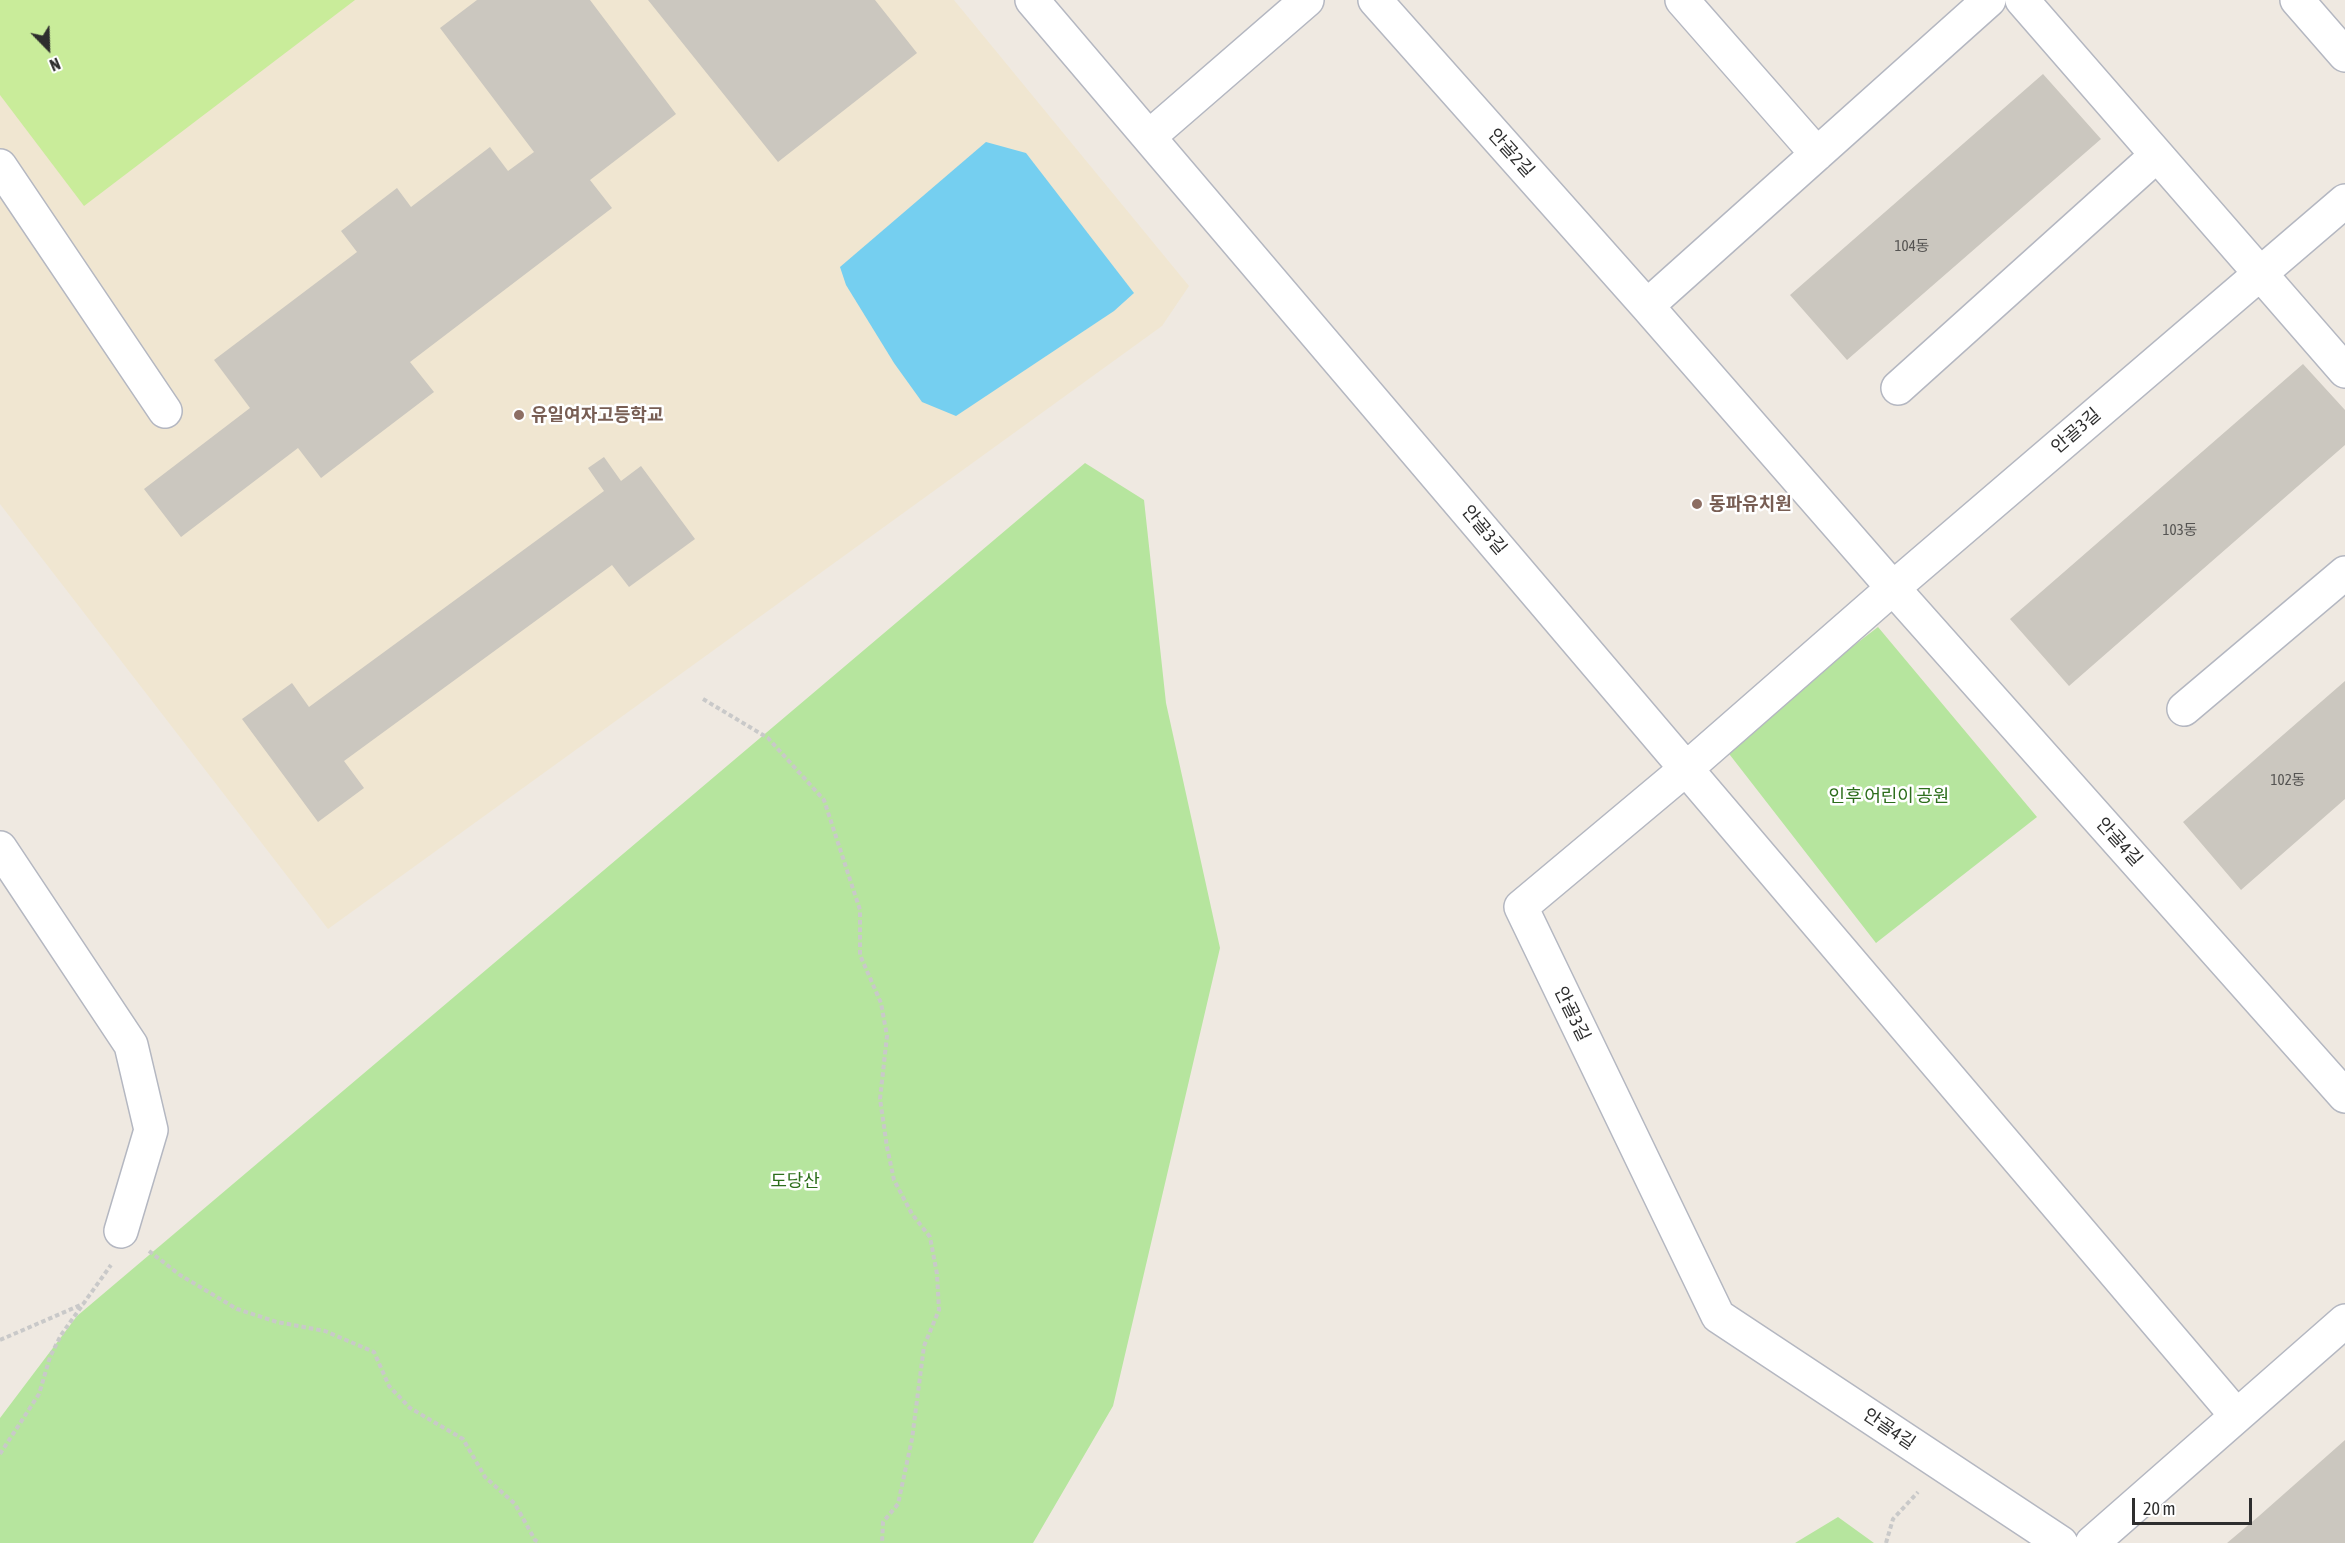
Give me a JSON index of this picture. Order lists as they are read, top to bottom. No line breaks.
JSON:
{"streets":{"street":["안골2길","안골3길","안골4길"]},"crossings":[["안골3길","안골4길"]],"parks":["인후 어린이 공원","도당산"],"places":["유일여자고등학교","동파유치원"],"house_numbers":["104동","103동","102동"],"scale_bar":"20 m","north":"bottom right"}
